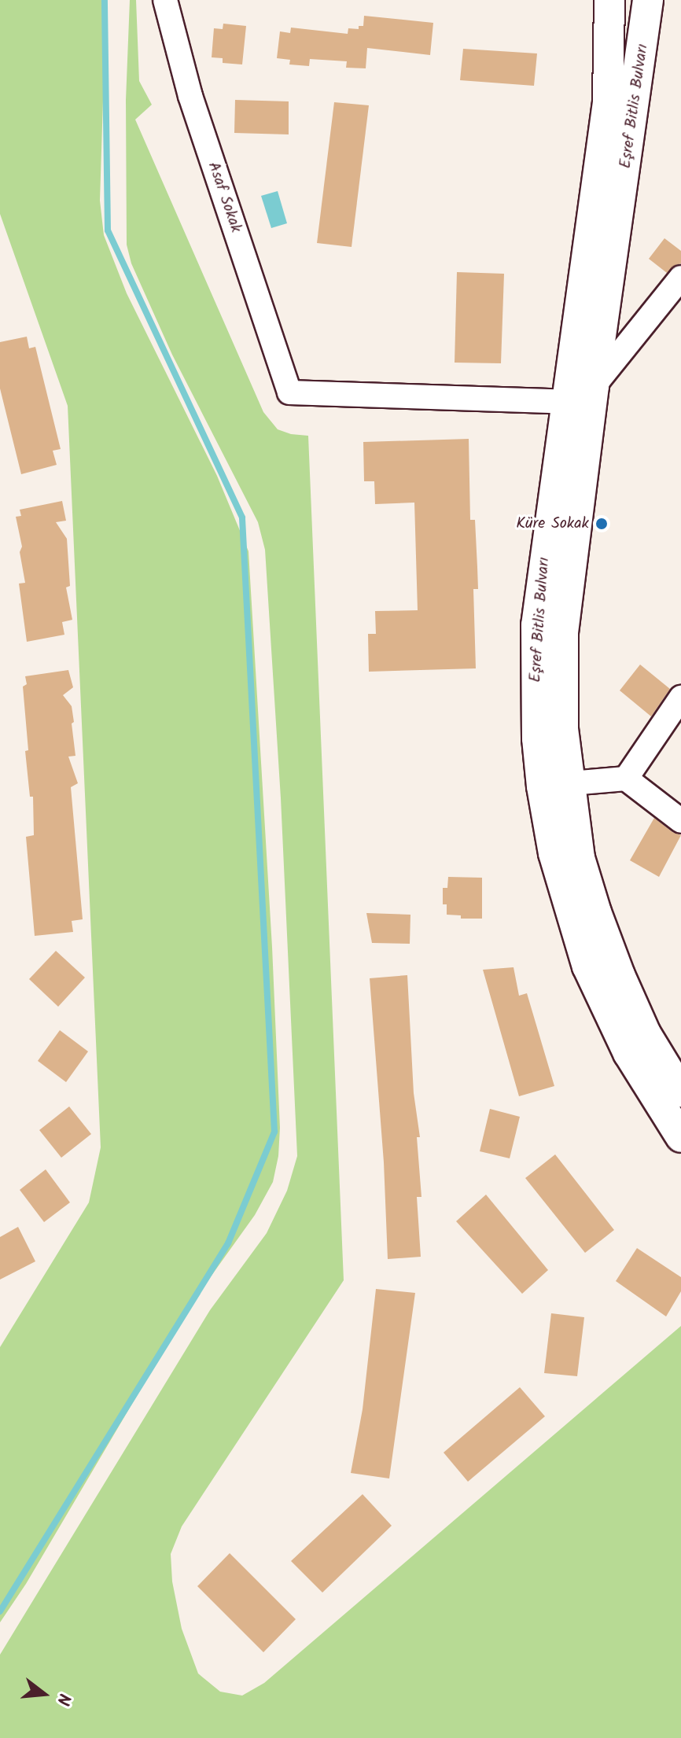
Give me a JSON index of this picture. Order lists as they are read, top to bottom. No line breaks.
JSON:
{"streets":{"main road":["Eşref Bitlis Bulvarı"],"street":["Asaf Sokak"]},"crossings":[["Eşref Bitlis Bulvarı","Asaf Sokak"]],"places":["Küre Sokak"],"north":"right"}
